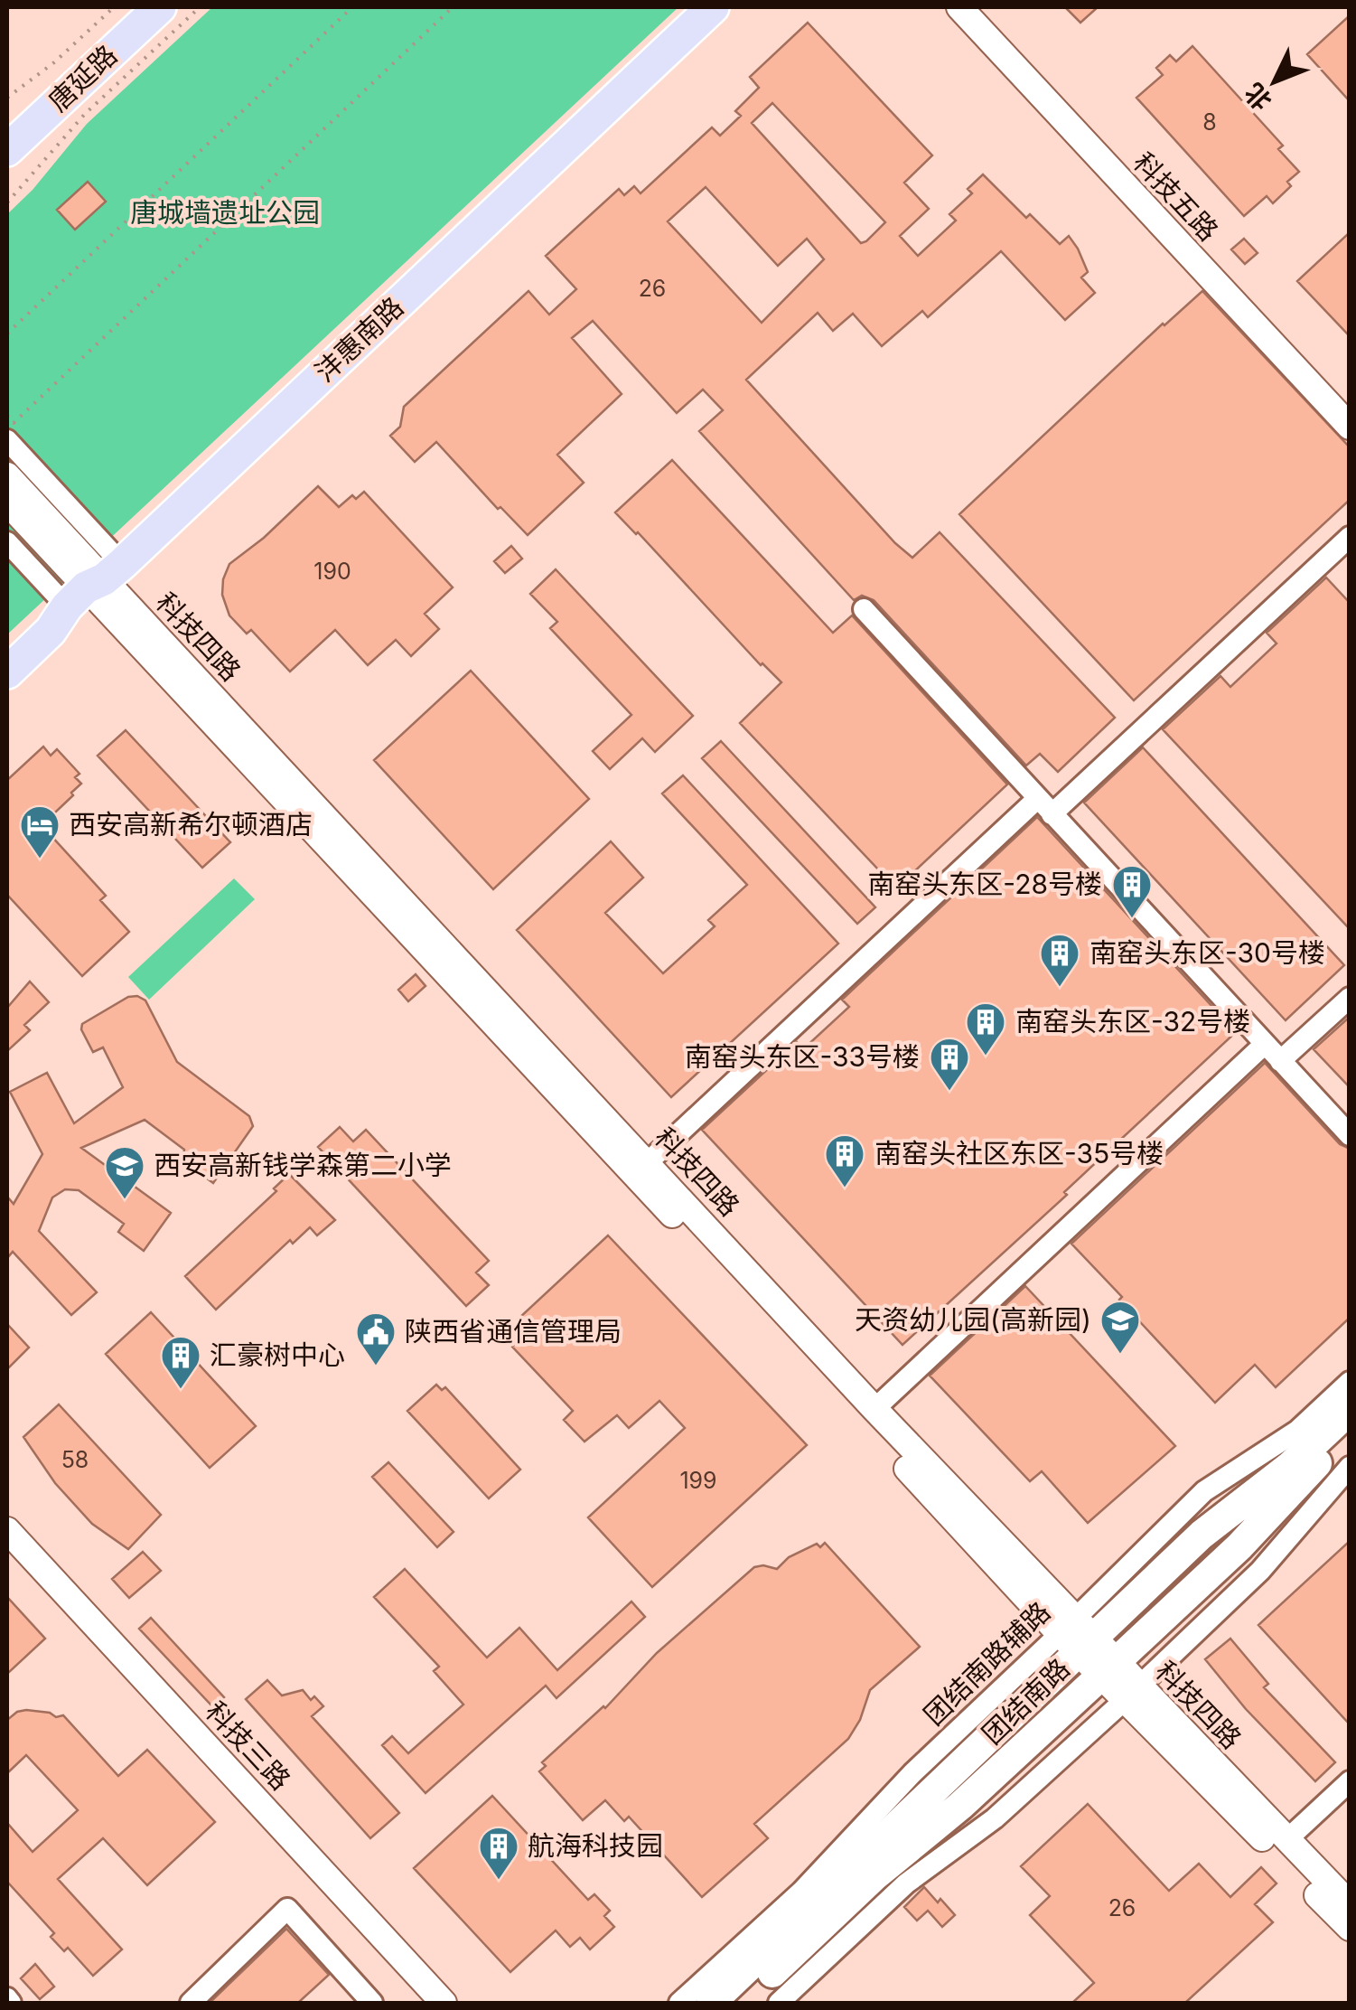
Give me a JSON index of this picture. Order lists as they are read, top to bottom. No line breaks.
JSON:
{"streets":{"main road":["唐延路","沣惠南路","团结南路"],"street":["科技五路","科技四路","团结南路辅路","科技三路"]},"crossings":[["沣惠南路","科技四路"],["科技四路","团结南路辅路"],["科技四路","团结南路"],["团结南路辅路","团结南路"]],"parks":["唐城墙遗址公园"],"places":{"hotel":["西安高新希尔顿酒店"],"building":["南窑头东区-28号楼","南窑头东区-30号楼","南窑头东区-32号楼","南窑头东区-33号楼","南窑头社区东区-35号楼","汇豪树中心","航海科技园"],"school or university":["西安高新钱学森第二小学","天资幼儿园(高新园)"],"public building":["陕西省通信管理局"]},"house_numbers":["8","26","190","58","199","26"],"north":"bottom left"}
